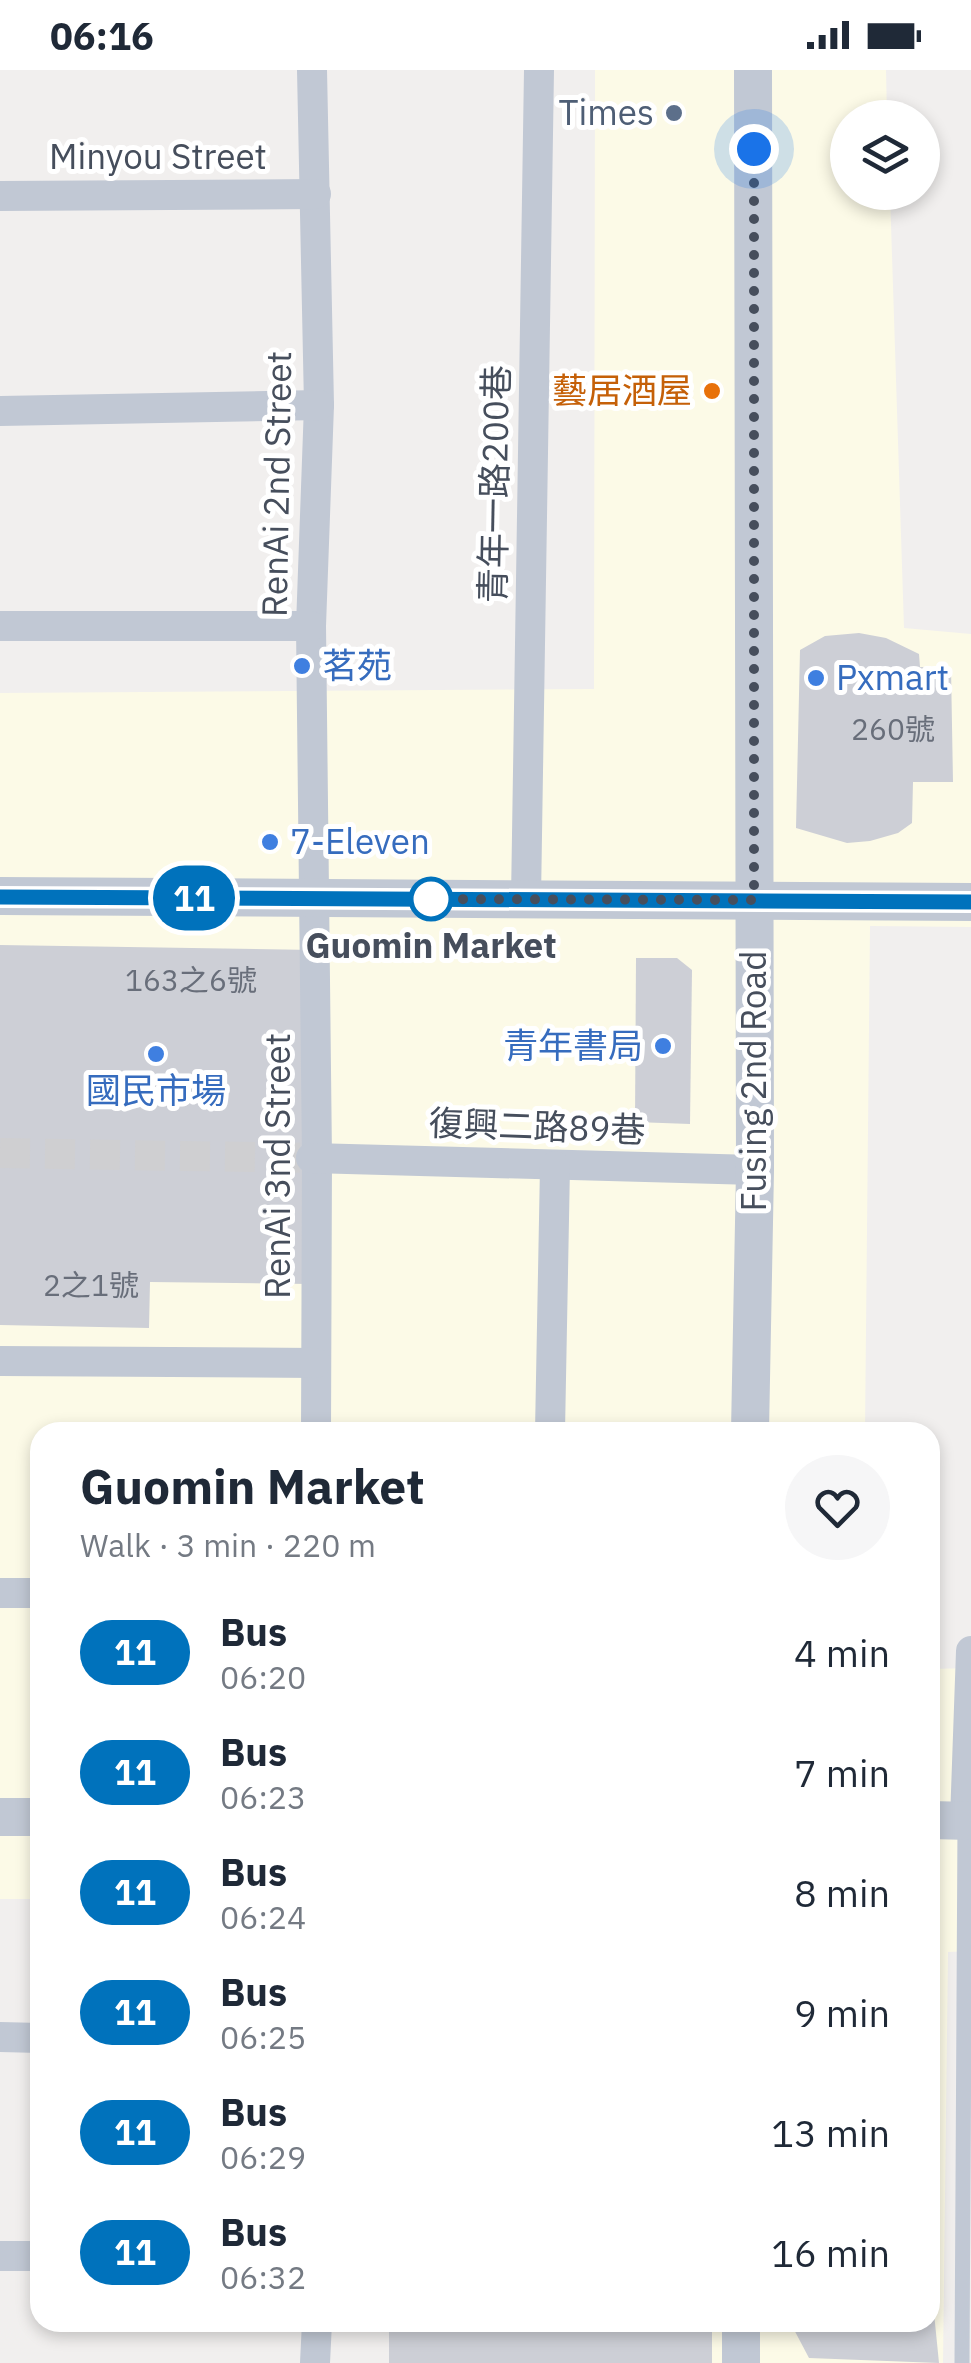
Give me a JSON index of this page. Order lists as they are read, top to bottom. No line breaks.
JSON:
{"streets":{"street":["Minyou Street","RenAi 2nd Street","青年一路200巷","Fusing 2nd Road","復興二路89巷","RenAi 3nd Street"]},"crossings":[["Minyou Street","RenAi 2nd Street"],["RenAi 2nd Street","RenAi 3nd Street"],["Fusing 2nd Road","復興二路89巷"],["復興二路89巷","RenAi 3nd Street"]],"places":["Times","藝居酒屋","茗苑","Pxmart","7-Eleven","Guomin Market","青年書局","國民市場"],"lines":["bus line 11"],"house_numbers":["260號","163之6號","2之1號"],"page":{"status":"06:16","on_map":"11","heading":["Guomin Market","Walk · 3 min · 220 m"],"list":[{"mark":"11","name":"Bus","note":"06:20","value":"4 min"},{"mark":"11","name":"Bus","note":"06:23","value":"7 min"},{"mark":"11","name":"Bus","note":"06:24","value":"8 min"},{"mark":"11","name":"Bus","note":"06:25","value":"9 min"},{"mark":"11","name":"Bus","note":"06:29","value":"13 min"},{"mark":"11","name":"Bus","note":"06:32","value":"16 min"}]}}
